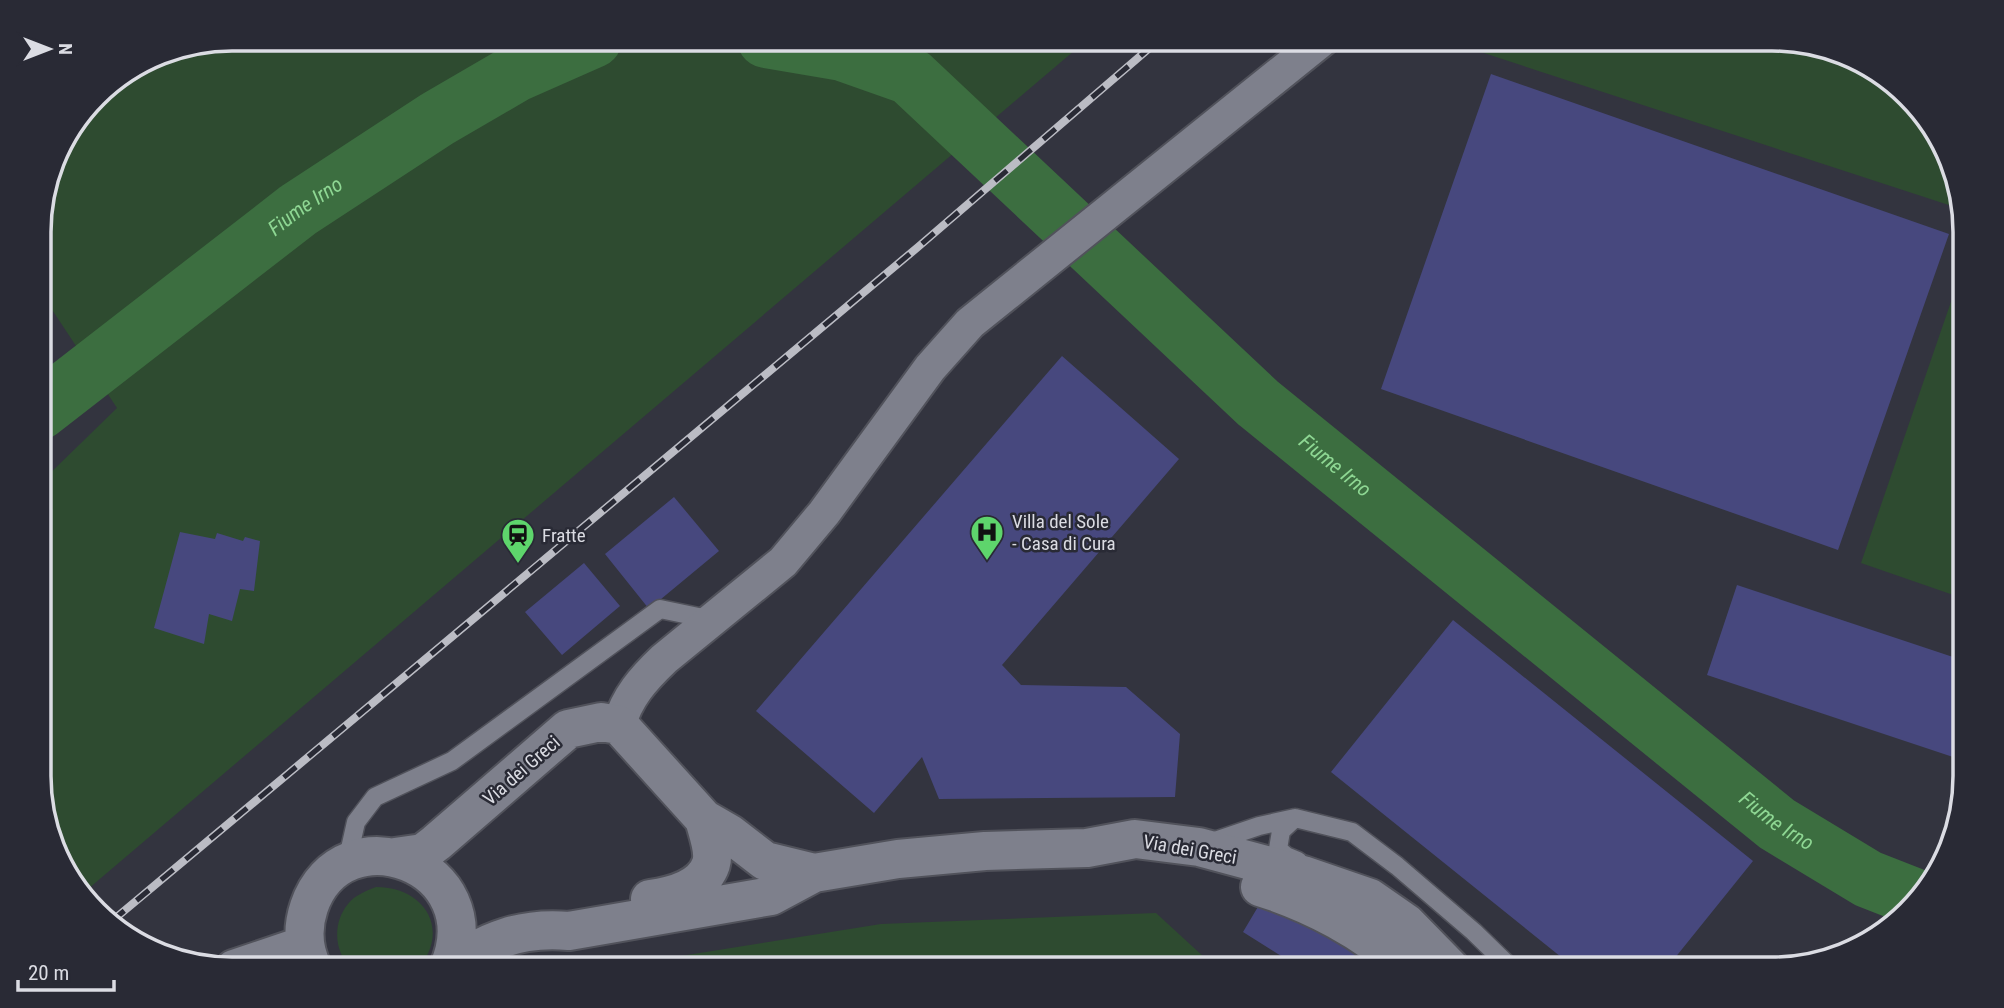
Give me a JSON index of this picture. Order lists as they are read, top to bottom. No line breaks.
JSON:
{"streets":{"main road":["Via dei Greci"]},"water":["Fiume Irno"],"places":{"hospital":["Villa del Sole - Casa di Cura"],"station":["Fratte"]},"scale_bar":"20 m","north":"right"}
